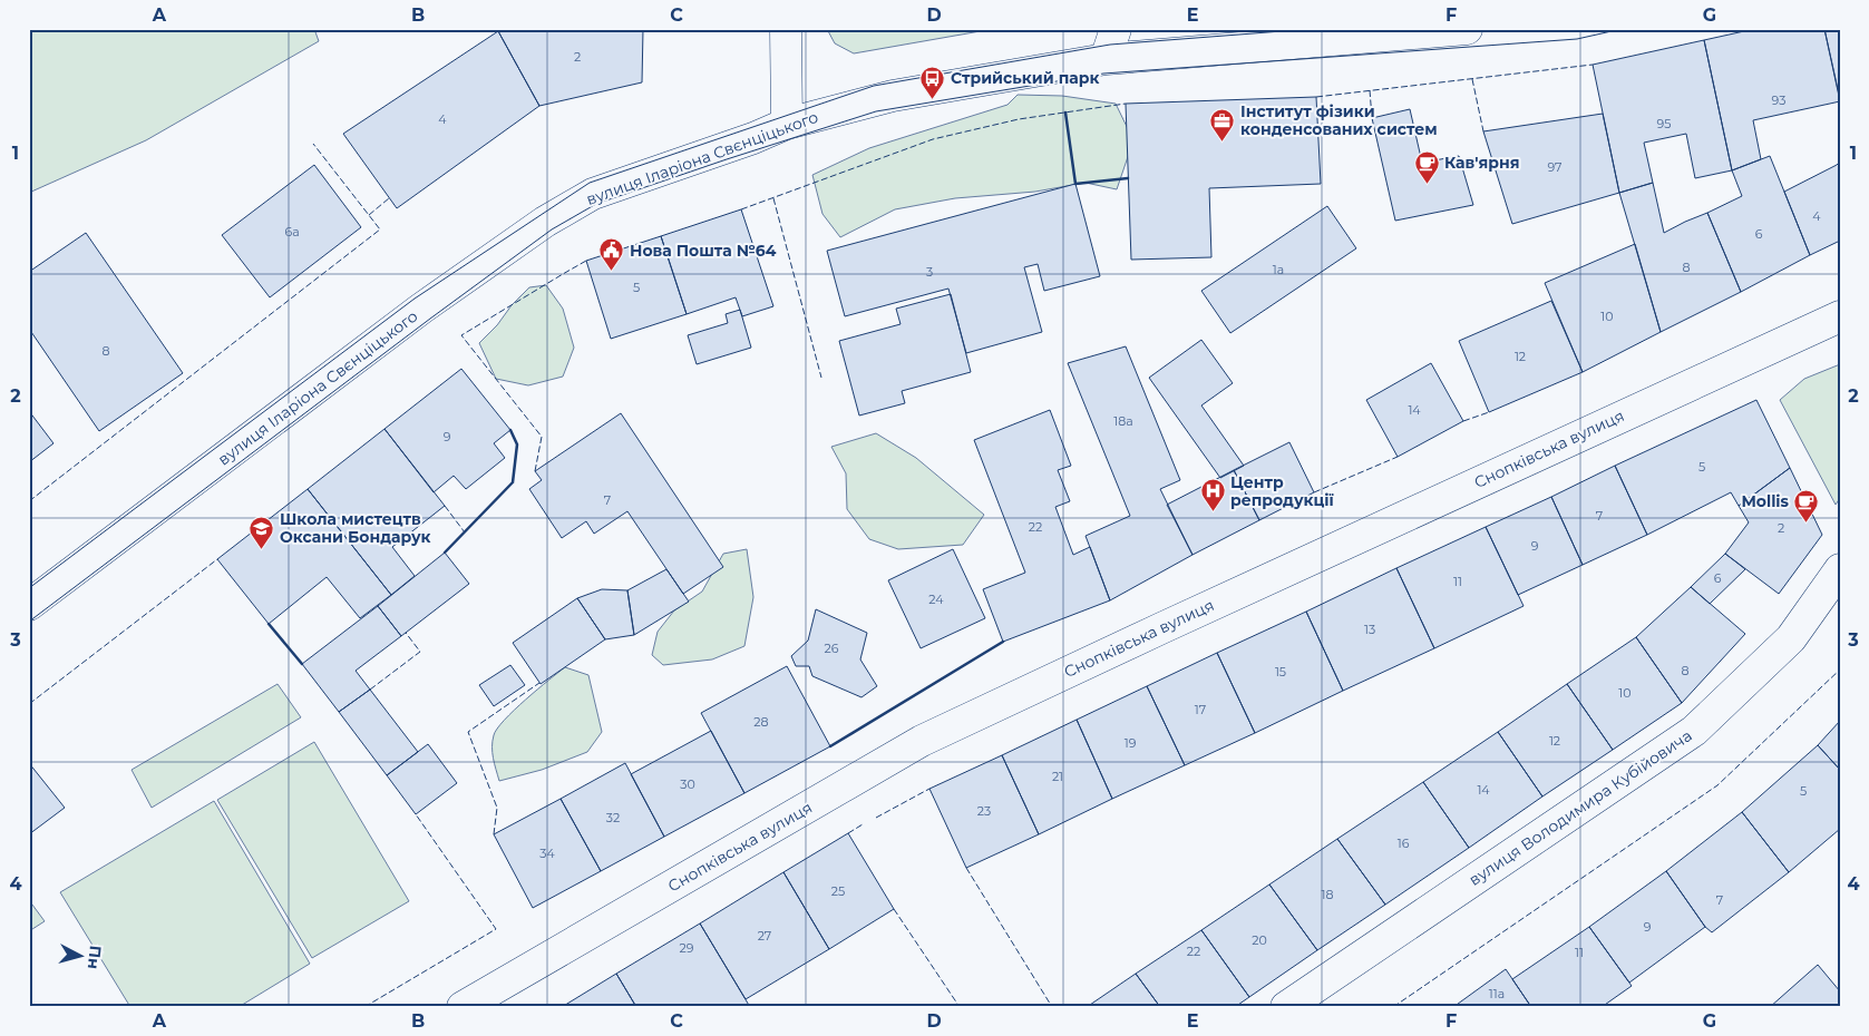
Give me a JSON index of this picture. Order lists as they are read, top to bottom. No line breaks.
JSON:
{"streets":{"main road":["вулиця Іларіона Свєнціцького","Снопківська вулиця","вулиця Володимира Кубійовича"]},"places":{"bus stop":["Стрийський парк"],"office":["Інститут фізики конденсованих систем"],"cafe":["Кав'ярня","Mollis"],"public building":["Нова Пошта №64"],"hospital":["Центр репродукції"],"school or university":["Школа мистецтв Оксани Бондарук"]},"house_numbers":["2","93","4","95","97","4","6а","6","8","1а","3","5","10","8","12","14","18а","9","5","7","7","22","2","9","6","11","24","13","26","8","15","10","17","28","12","19","21","30","14","5","23","32","16","34","25","18","7","9","27","20","29","22","11","11а"],"north":"right","grid":{"columns":["A","B","C","D","E","F","G"],"rows":["1","2","3","4"]}}
